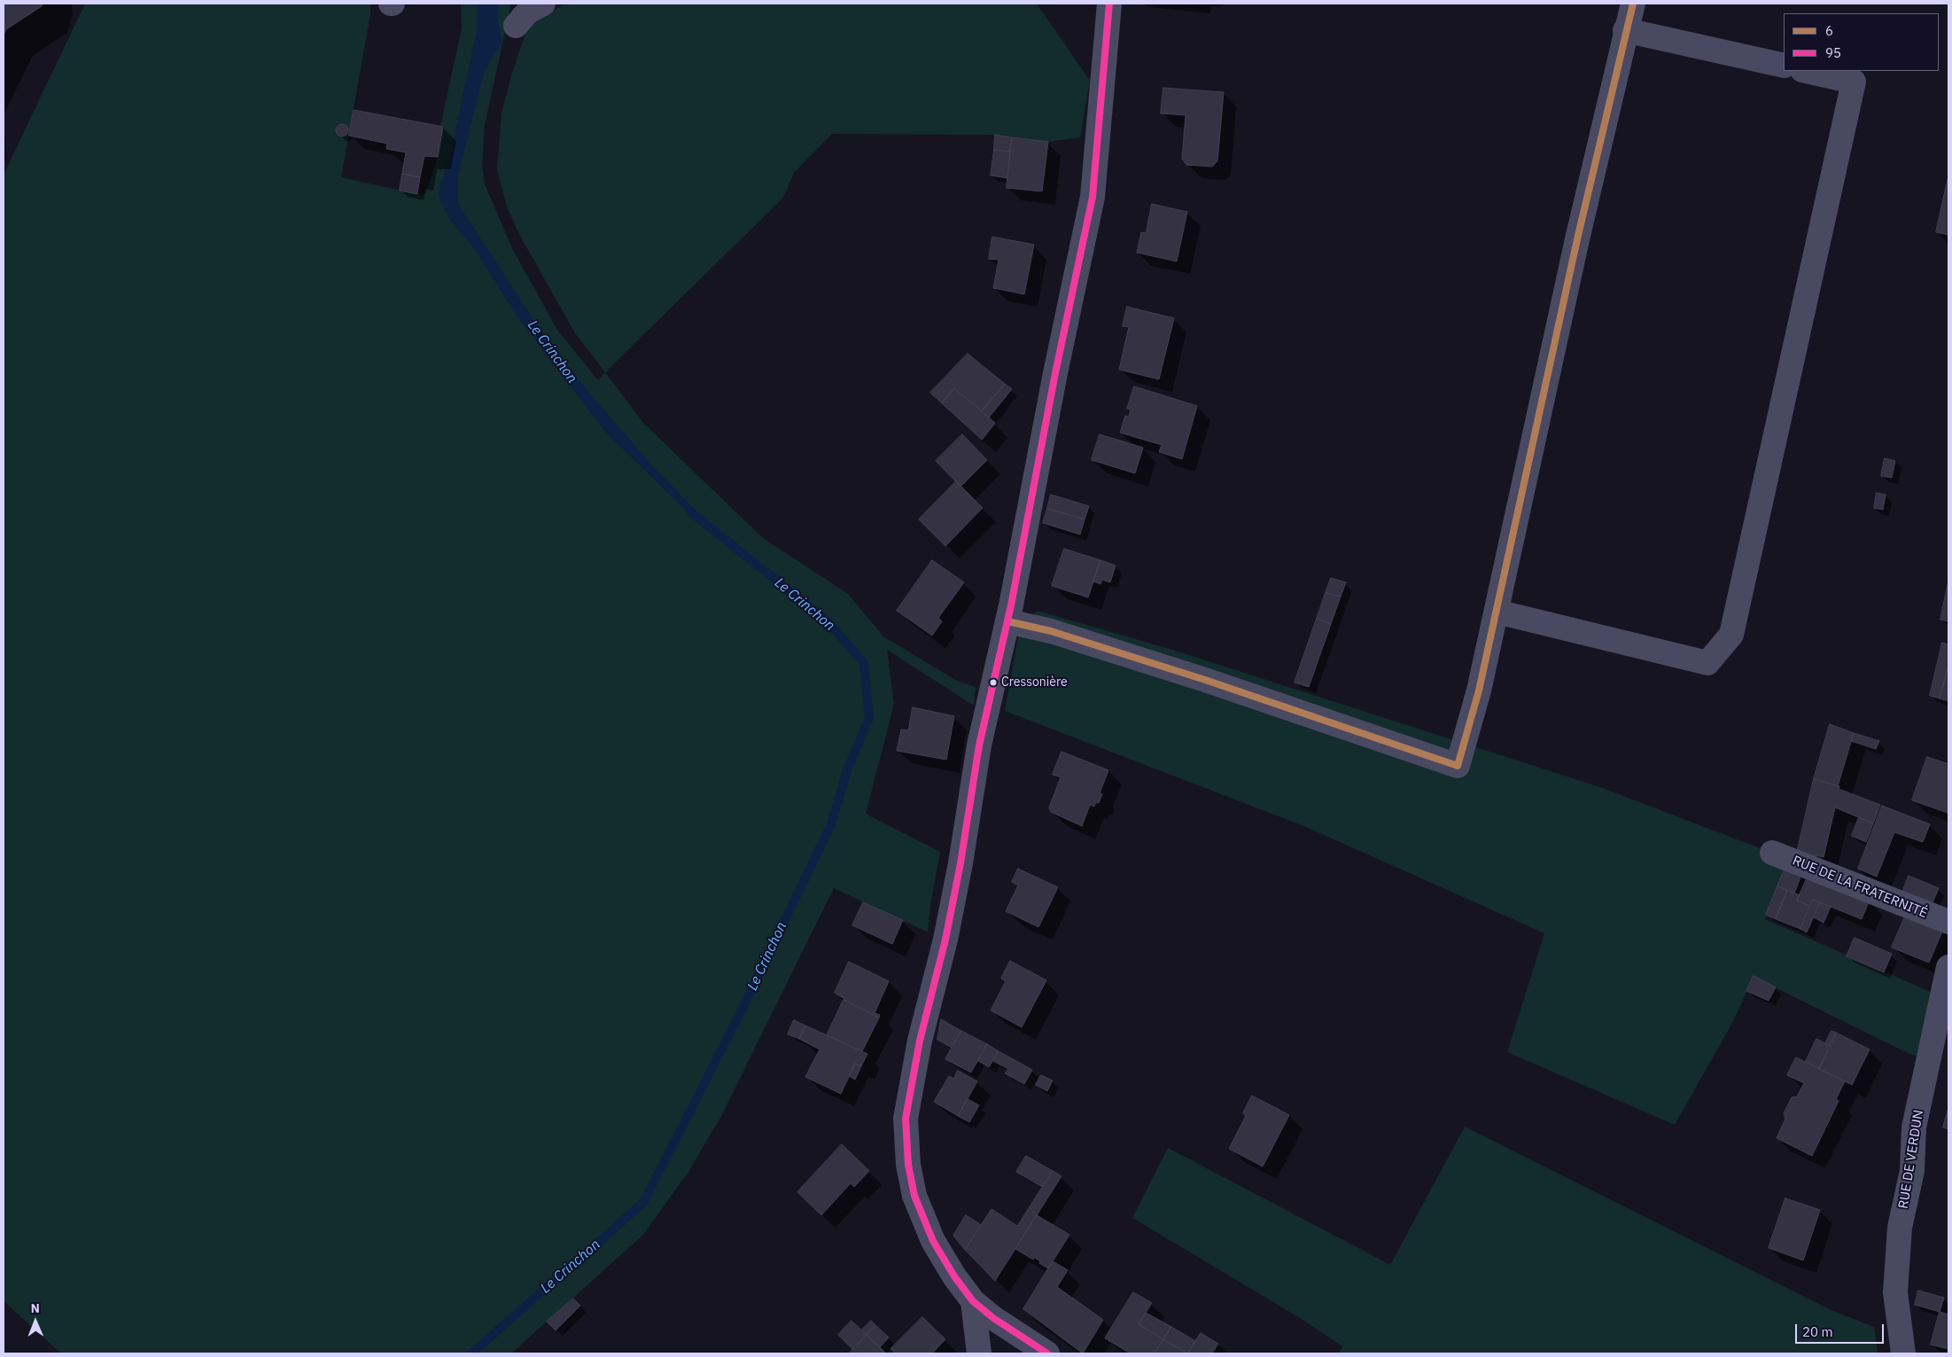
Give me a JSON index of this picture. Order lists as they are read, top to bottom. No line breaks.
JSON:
{"streets":{"street":["RUE DE LA FRATERNITÉ","RUE DE VERDUN"]},"water":["Le Crinchon"],"places":["Cressonière"],"lines":["transit line 6","transit line 95"],"legend":["6","95"],"scale_bar":"20 m","north":"top"}
